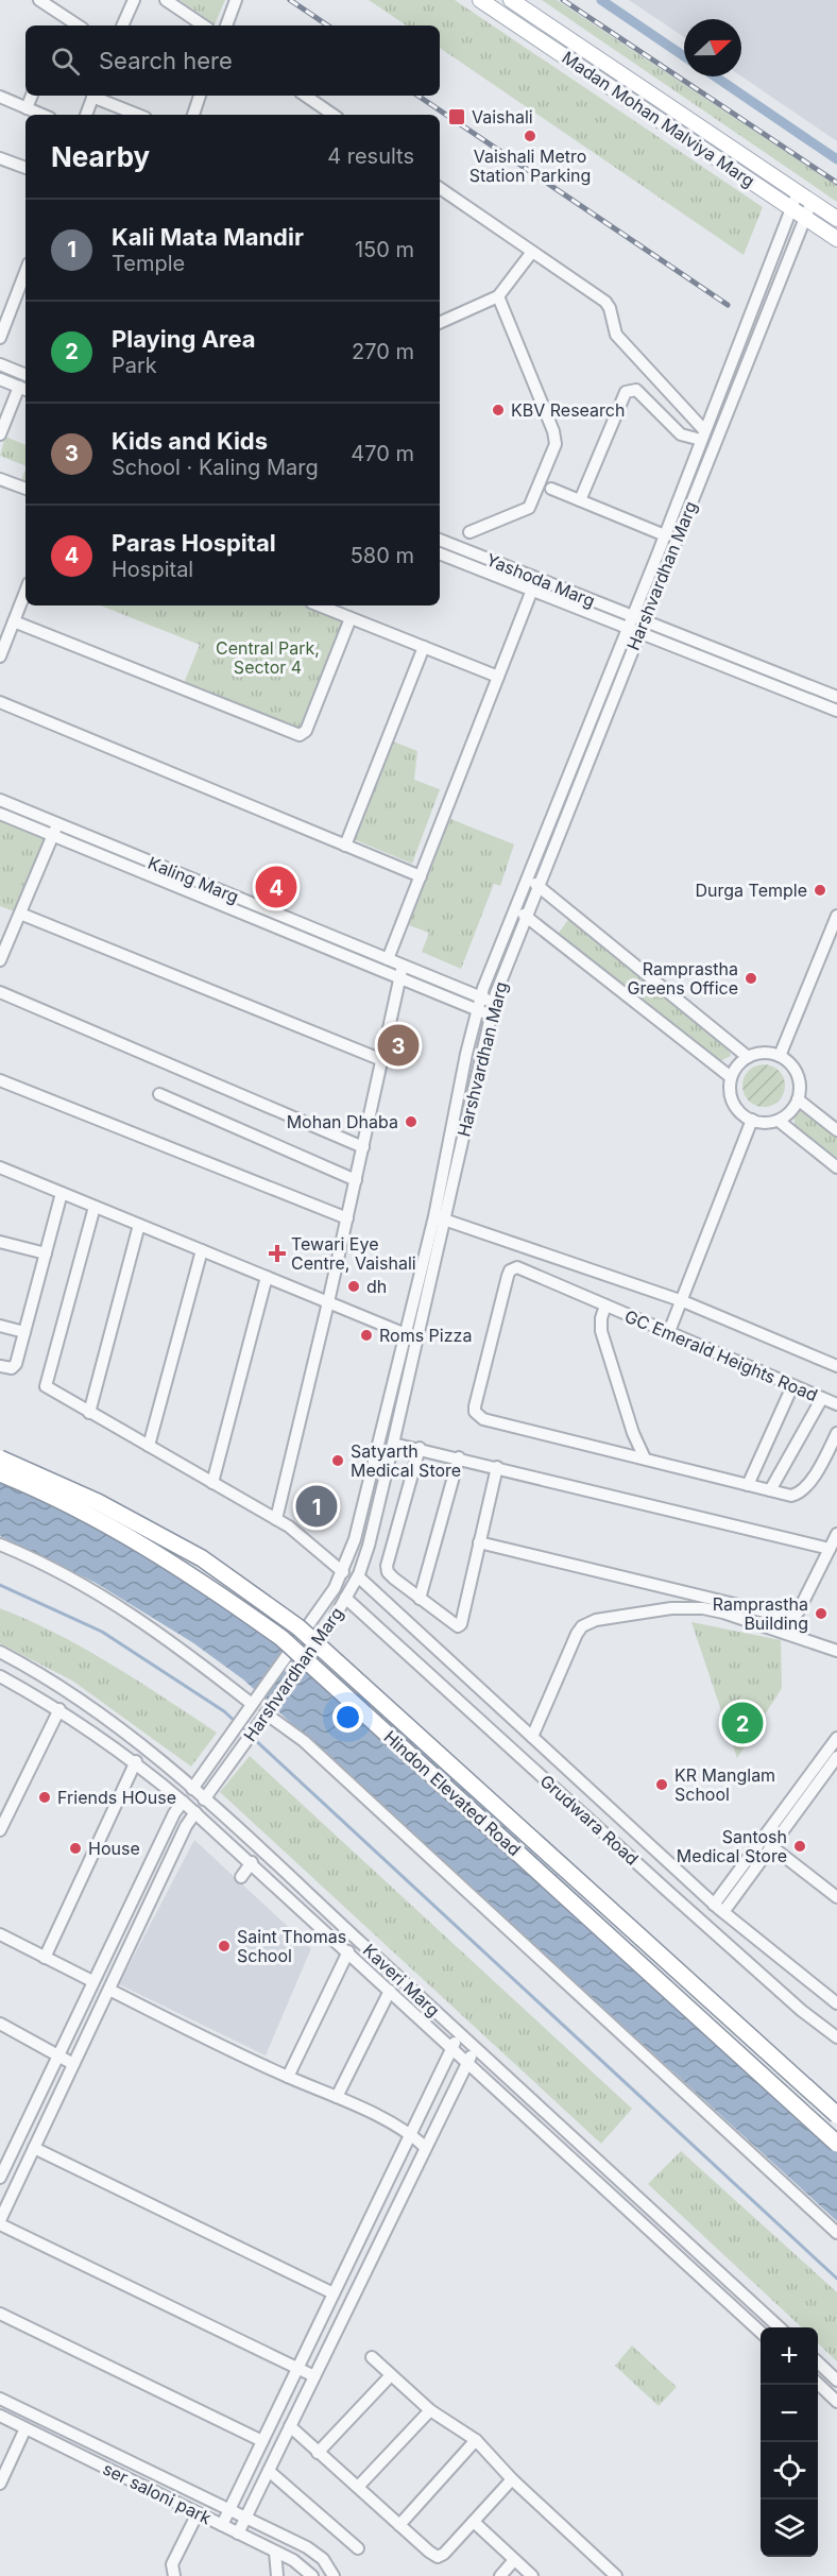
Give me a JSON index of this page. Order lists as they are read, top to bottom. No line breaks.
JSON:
{"streets":{"highway":["Hindon Elevated Road"],"main road":["Madan Mohan Malviya Marg"],"street":["Harshvardhan Marg","Yashoda Marg","Kaling Marg","GC Emerald Heights Road","Grudwara Road","Kaveri Marg","ser saloni park"]},"crossings":[["Madan Mohan Malviya Marg","Harshvardhan Marg"],["Harshvardhan Marg","Yashoda Marg"],["Harshvardhan Marg","Kaling Marg"],["Harshvardhan Marg","Grudwara Road"],["Harshvardhan Marg","Kaveri Marg"]],"parks":["Central Park, Sector 4"],"places":{"transit":["Vaishali"],"other":["Vaishali Metro Station Parking","KBV Research","Durga Temple","Ramprastha Greens Office","Mohan Dhaba","dh","Roms Pizza","Satyarth Medical Store","Ramprastha Building","KR Manglam School","Friends HOuse","Santosh Medical Store","House","Saint Thomas School"],"health":["Tewari Eye Centre, Vaishali"]},"north":"right","page":{"search":"Search here","heading":["Nearby","4 results"],"list":[{"mark":"1","name":"Kali Mata Mandir","note":"Temple","value":"150 m"},{"mark":"2","name":"Playing Area","note":"Park","value":"270 m"},{"mark":"3","name":"Kids and Kids","note":"School · Kaling Marg","value":"470 m"},{"mark":"4","name":"Paras Hospital","note":"Hospital","value":"580 m"}],"pins":["4","3","1","2"],"map_buttons":["+","−"]}}
